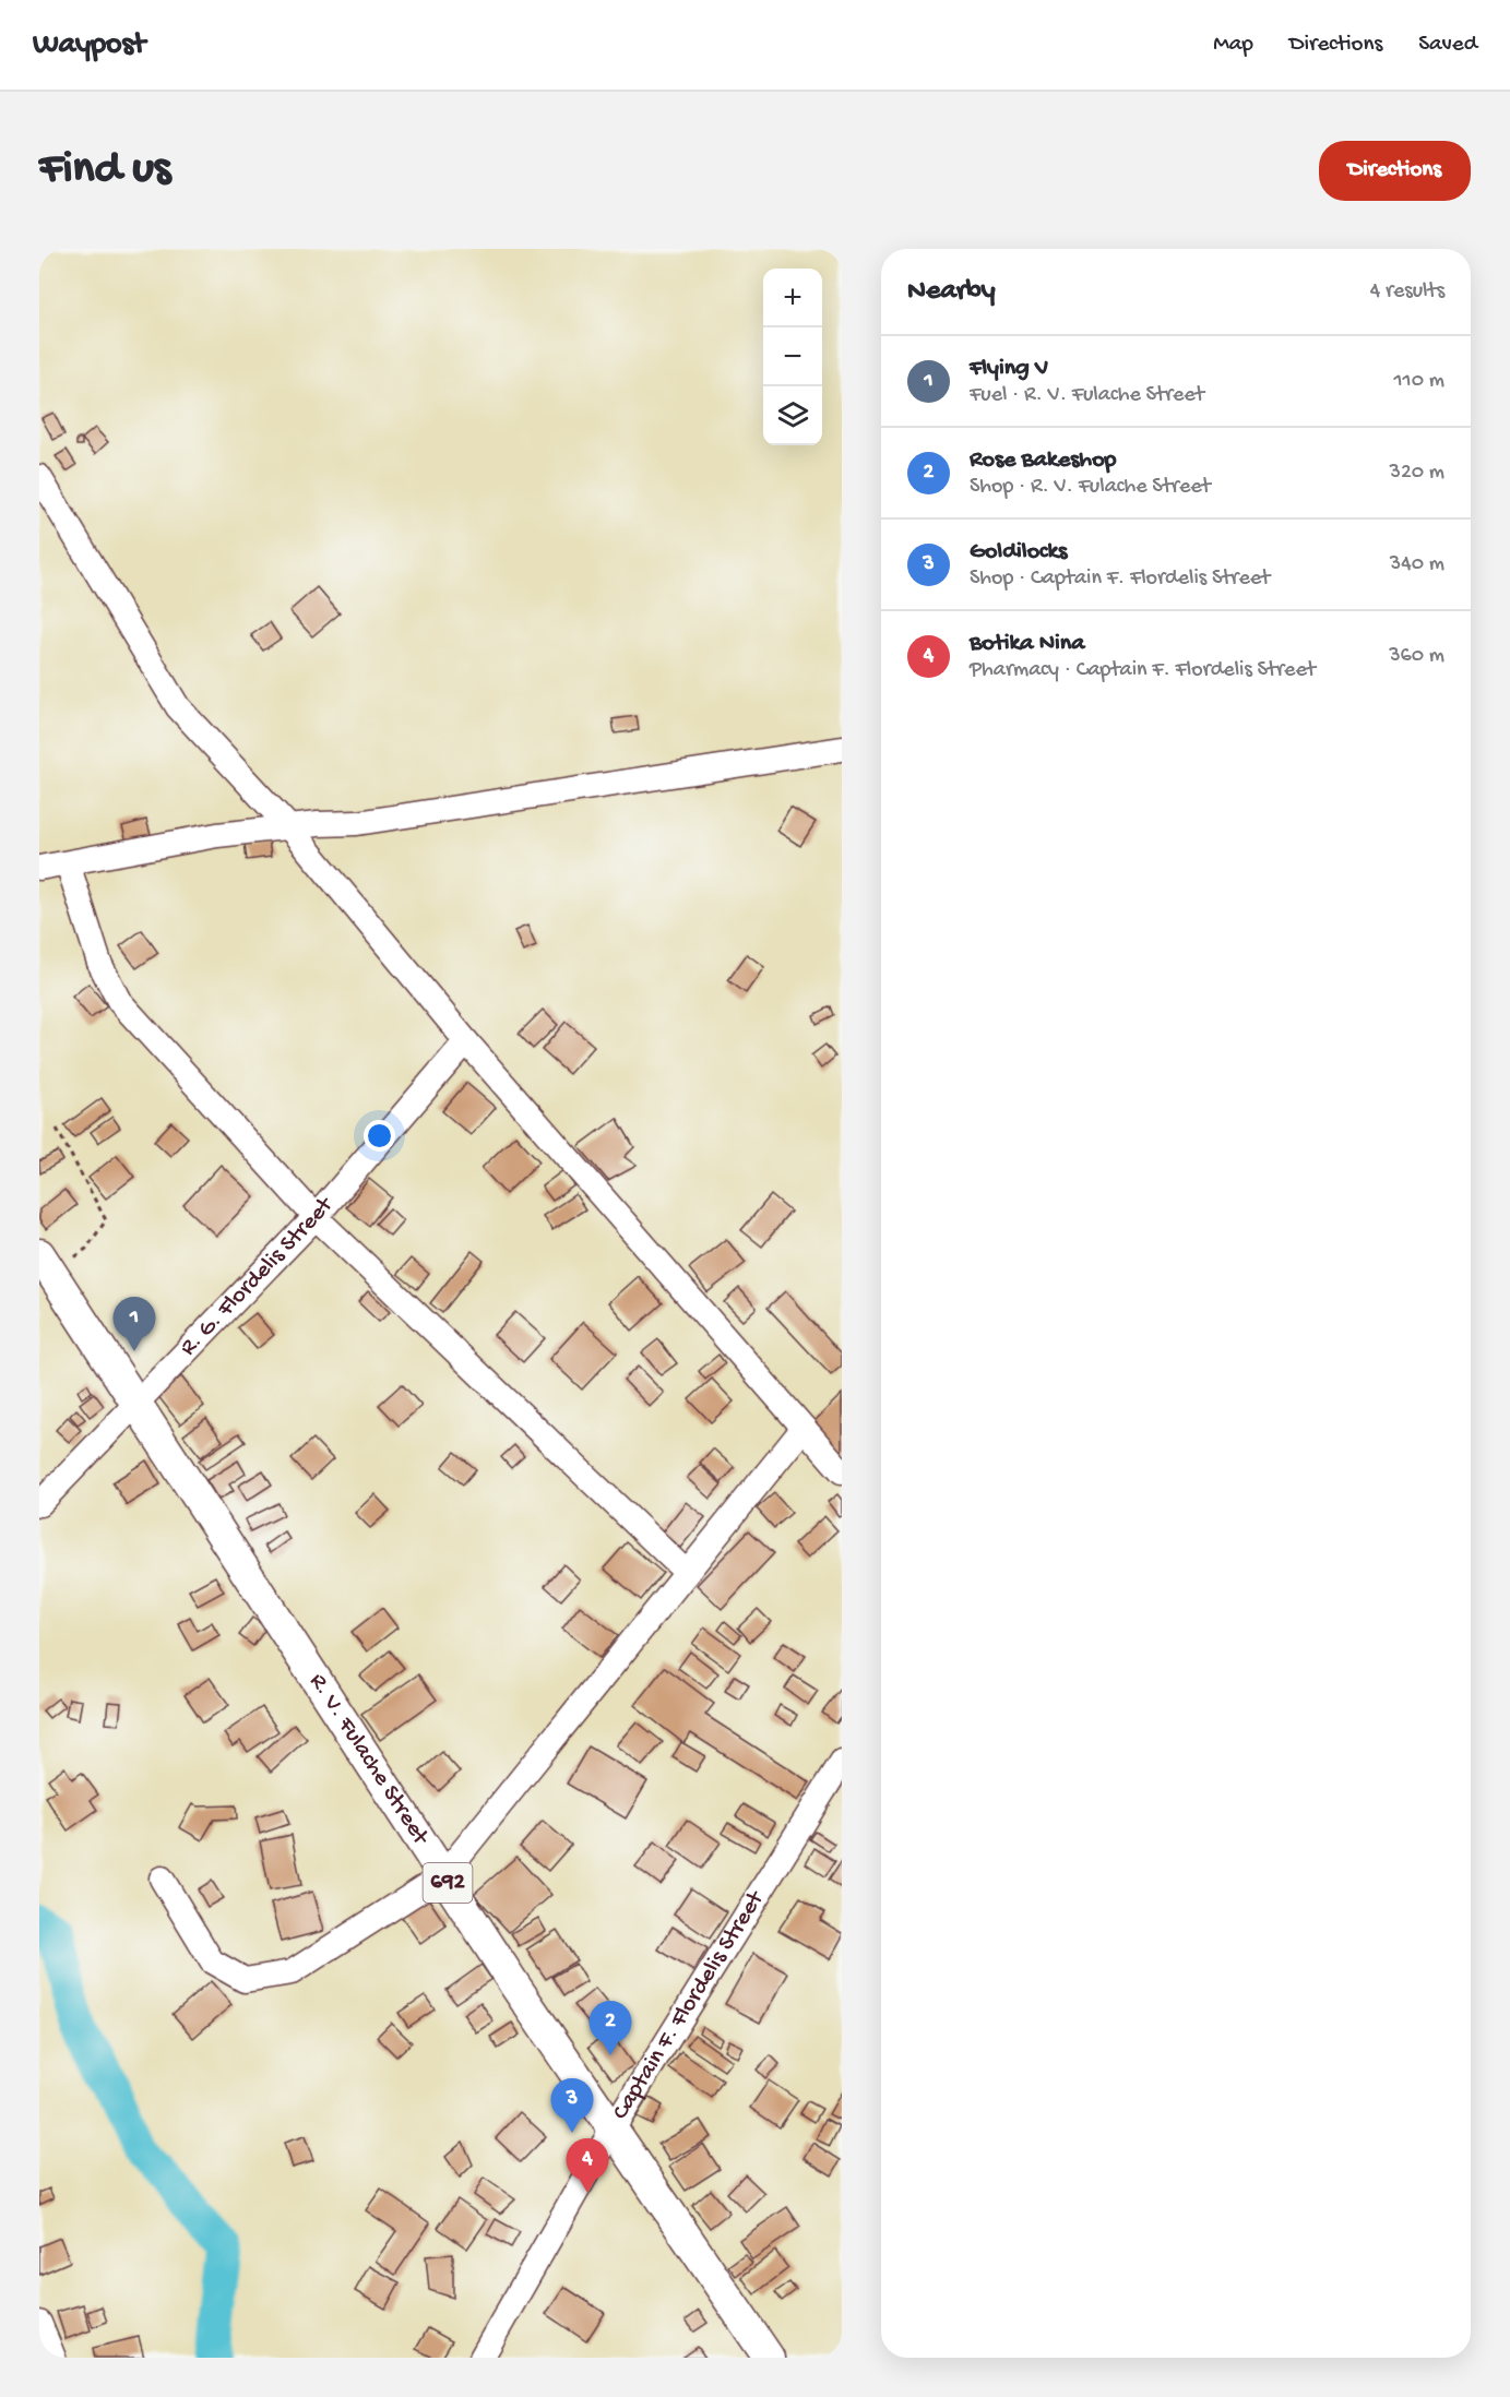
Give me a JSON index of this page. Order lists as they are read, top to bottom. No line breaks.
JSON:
{"streets":{"main road":["R. V. Fulache Street","692"],"street":["R. G. Flordelis Street","Captain F. Flordelis Street"]},"crossings":[["R. G. Flordelis Street","R. V. Fulache Street"],["R. V. Fulache Street","Captain F. Flordelis Street"]],"page":{"header":"Waypost","nav":["Map","Directions","Saved"],"buttons":"Directions","title":"Find us","heading":["Nearby","4 results"],"map_buttons":["+","−"],"list":[{"mark":"1","name":"Flying V","note":"Fuel · R. V. Fulache Street","value":"110 m"},{"mark":"2","name":"Rose Bakeshop","note":"Shop · R. V. Fulache Street","value":"320 m"},{"mark":"3","name":"Goldilocks","note":"Shop · Captain F. Flordelis Street","value":"340 m"},{"mark":"4","name":"Botika Nina","note":"Pharmacy · Captain F. Flordelis Street","value":"360 m"}],"pins":["1","2","3","4"]}}
